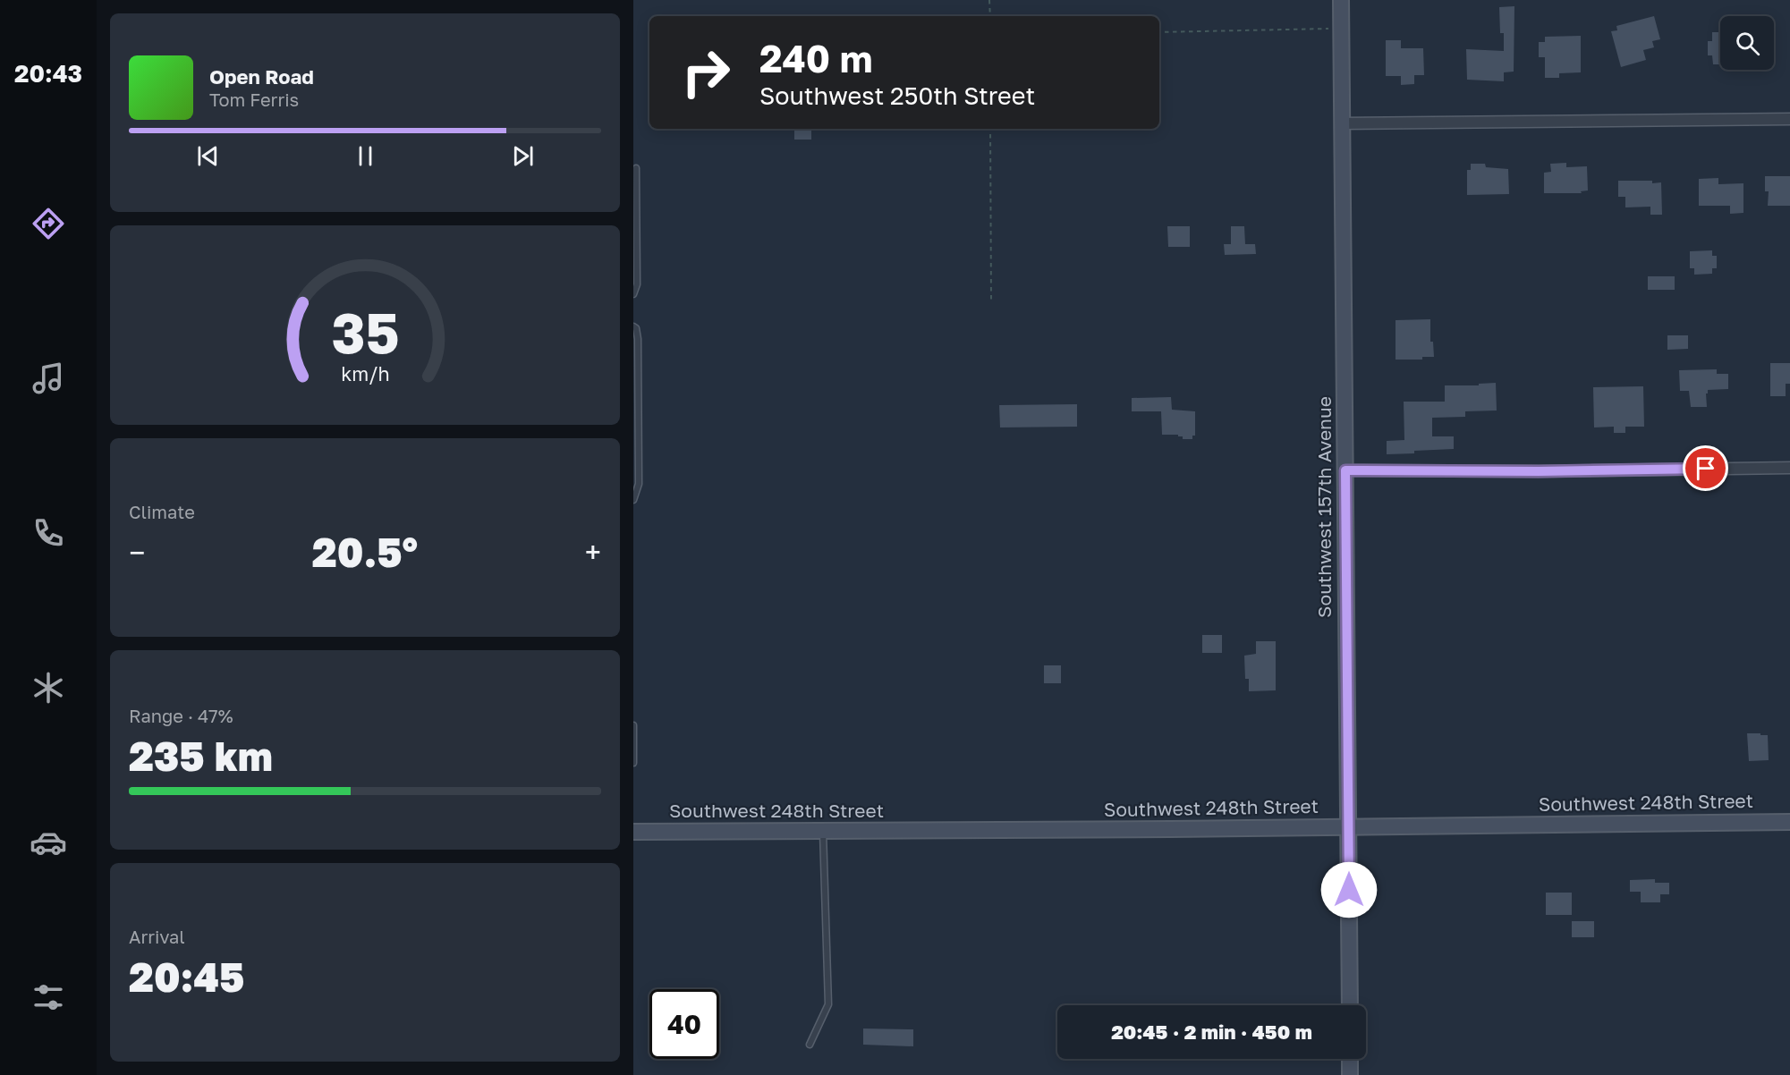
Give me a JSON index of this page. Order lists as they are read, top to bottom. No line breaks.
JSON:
{"streets":{"street":["Southwest 157th Avenue","Southwest 248th Street"]},"crossings":[["Southwest 157th Avenue","Southwest 248th Street"]],"page":{"tabs":"20:43","turn":["240 m","Southwest 250th Street"],"song":["Open Road","Tom Ferris"],"tile":["Climate",["Range · 47%","235 km"],["Arrival","20:45"]],"heat":["−","20.5°","+"],"limit":"40","trip":"20:45 · 2 min · 450 m","gauge":["35","km/h"]}}
